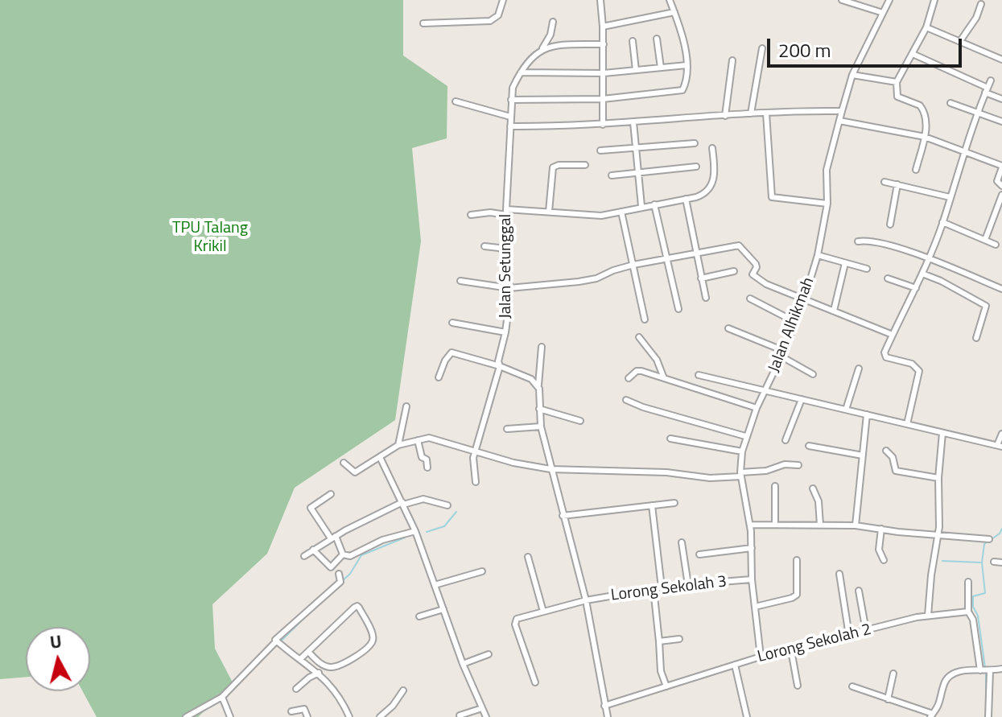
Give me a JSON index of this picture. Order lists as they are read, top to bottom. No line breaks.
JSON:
{"streets":{"street":["Jalan Setunggal","Jalan Alhikmah","Lorong Sekolah 3","Lorong Sekolah 2"]},"crossings":[["Jalan Alhikmah","Lorong Sekolah 3"],["Jalan Alhikmah","Lorong Sekolah 2"]],"parks":["TPU Talang Krikil"],"scale_bar":"200 m","north":"top"}
